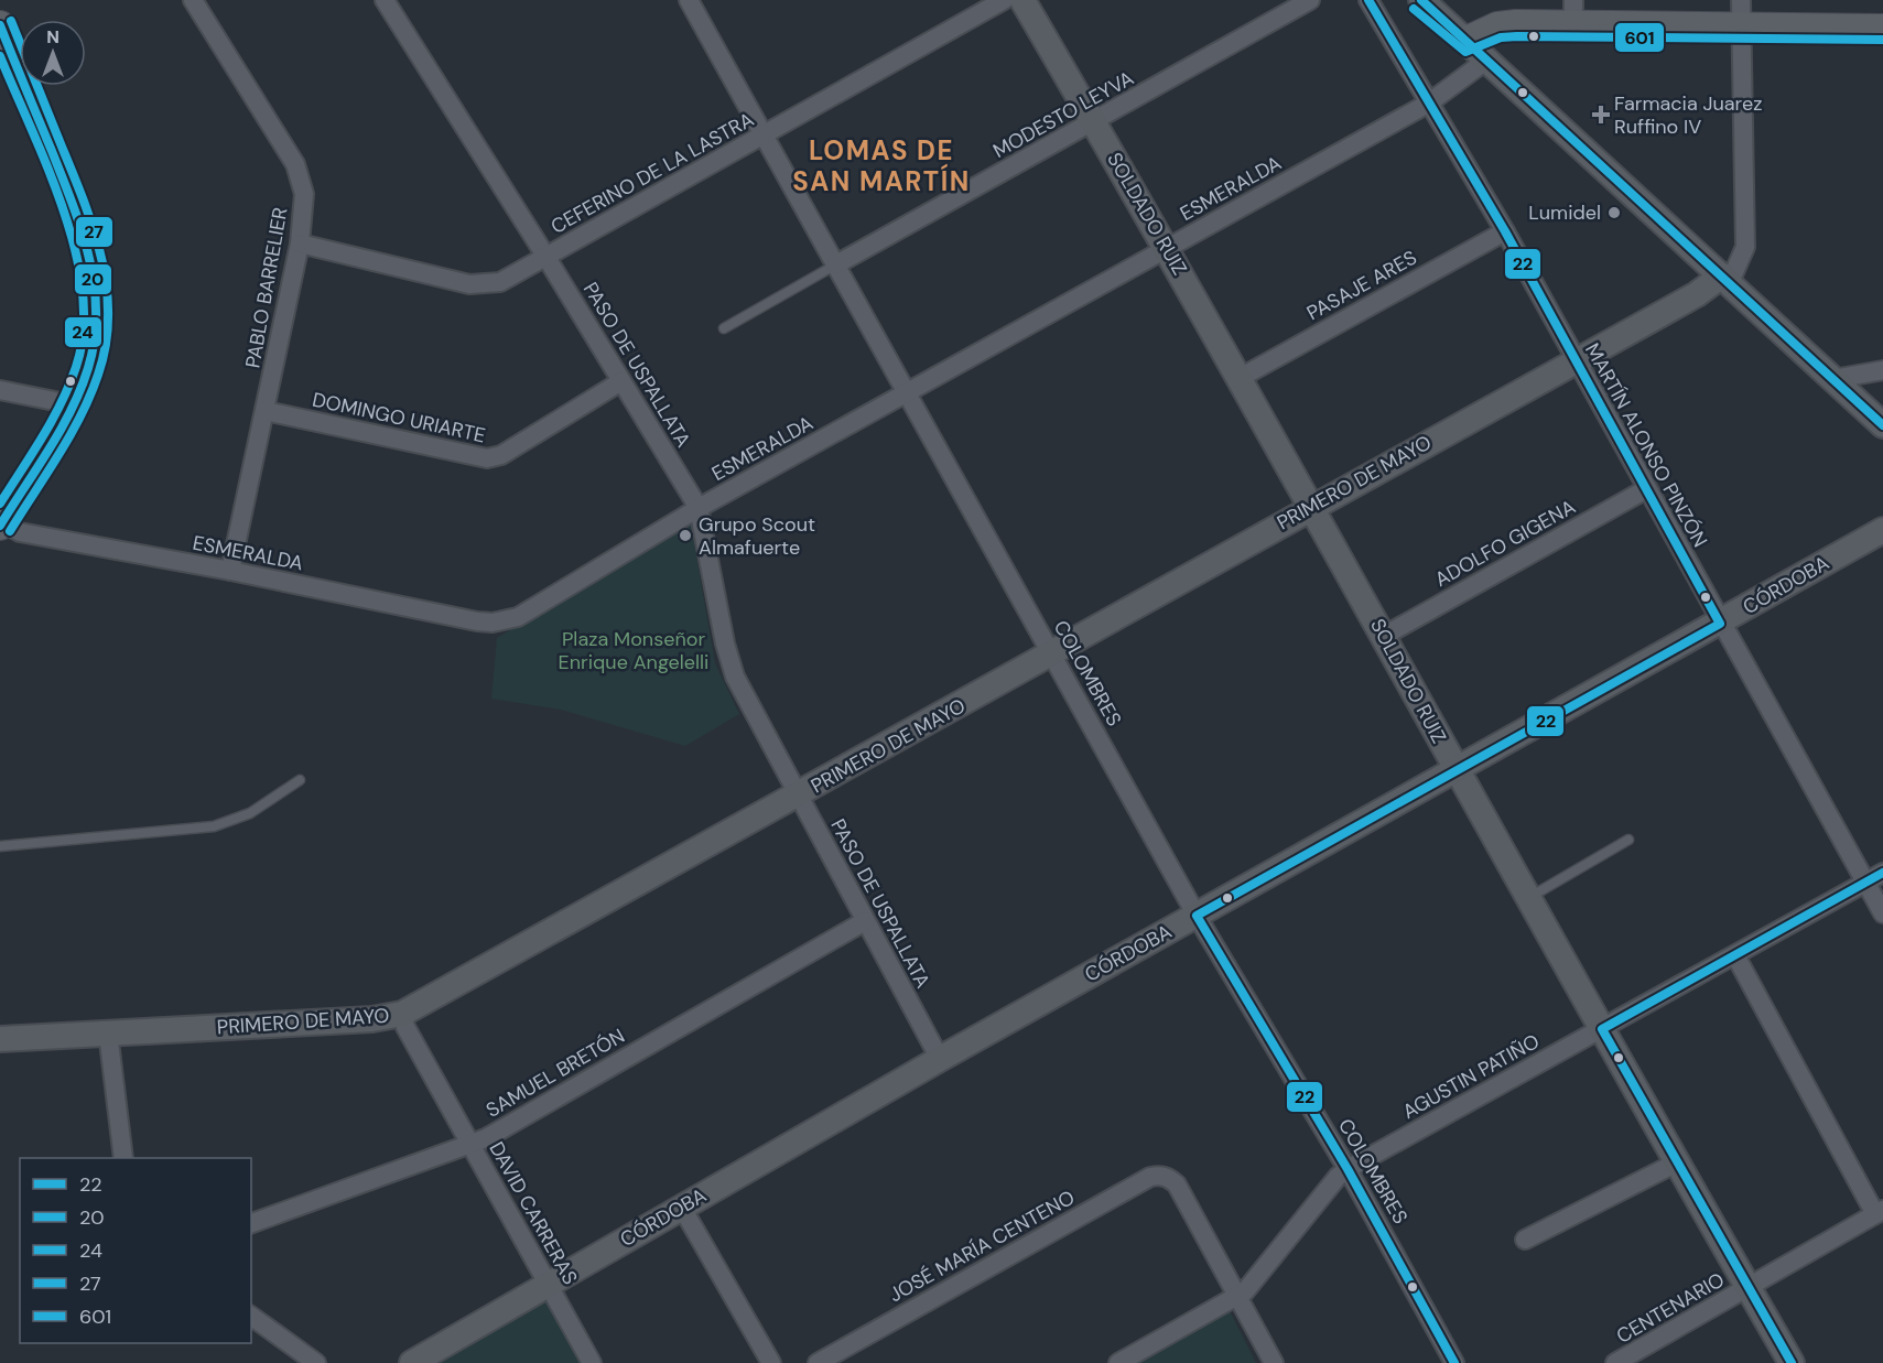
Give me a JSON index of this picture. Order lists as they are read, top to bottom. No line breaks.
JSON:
{"streets":{"main road":["SOLDADO RUIZ","PRIMERO DE MAYO","CÓRDOBA"],"street":["MODESTO LEYVA","CEFERINO DE LA LASTRA","ESMERALDA","PASAJE ARES","PABLO BARRELIER","PASO DE USPALLATA","DOMINGO URIARTE","MARTÍN ALONSO PINZÓN","ADOLFO GIGENA","COLOMBRES","SAMUEL BRETÓN","AGUSTIN PATIÑO","DAVID CARRERAS","JOSÉ MARÍA CENTENO","CENTENARIO"]},"crossings":[["MODESTO LEYVA","SOLDADO RUIZ"],["MODESTO LEYVA","COLOMBRES"],["CEFERINO DE LA LASTRA","PABLO BARRELIER"],["CEFERINO DE LA LASTRA","PASO DE USPALLATA"],["CEFERINO DE LA LASTRA","COLOMBRES"],["ESMERALDA","SOLDADO RUIZ"],["ESMERALDA","PABLO BARRELIER"],["ESMERALDA","PASO DE USPALLATA"],["ESMERALDA","MARTÍN ALONSO PINZÓN"],["ESMERALDA","COLOMBRES"],["SOLDADO RUIZ","PASAJE ARES"],["SOLDADO RUIZ","PRIMERO DE MAYO"],["SOLDADO RUIZ","ADOLFO GIGENA"],["SOLDADO RUIZ","CÓRDOBA"],["SOLDADO RUIZ","AGUSTIN PATIÑO"],["SOLDADO RUIZ","CENTENARIO"],["PASAJE ARES","MARTÍN ALONSO PINZÓN"],["PABLO BARRELIER","DOMINGO URIARTE"],["PASO DE USPALLATA","DOMINGO URIARTE"],["PASO DE USPALLATA","PRIMERO DE MAYO"],["PASO DE USPALLATA","CÓRDOBA"],["PASO DE USPALLATA","SAMUEL BRETÓN"],["MARTÍN ALONSO PINZÓN","PRIMERO DE MAYO"],["MARTÍN ALONSO PINZÓN","ADOLFO GIGENA"],["MARTÍN ALONSO PINZÓN","CÓRDOBA"],["MARTÍN ALONSO PINZÓN","AGUSTIN PATIÑO"],["PRIMERO DE MAYO","COLOMBRES"],["PRIMERO DE MAYO","DAVID CARRERAS"],["CÓRDOBA","COLOMBRES"],["CÓRDOBA","DAVID CARRERAS"],["COLOMBRES","AGUSTIN PATIÑO"],["SAMUEL BRETÓN","DAVID CARRERAS"],["AGUSTIN PATIÑO","JOSÉ MARÍA CENTENO"]],"districts":["LOMAS DE SAN MARTÍN"],"parks":["Plaza Monseñor Enrique Angelelli"],"places":{"health":["Farmacia Juarez Ruffino IV"],"other":["Lumidel","Grupo Scout Almafuerte"]},"lines":["transit line 22","transit line 601","transit line 27","transit line 20","transit line 24"],"legend":["22","20","24","27","601"],"north":"top"}
